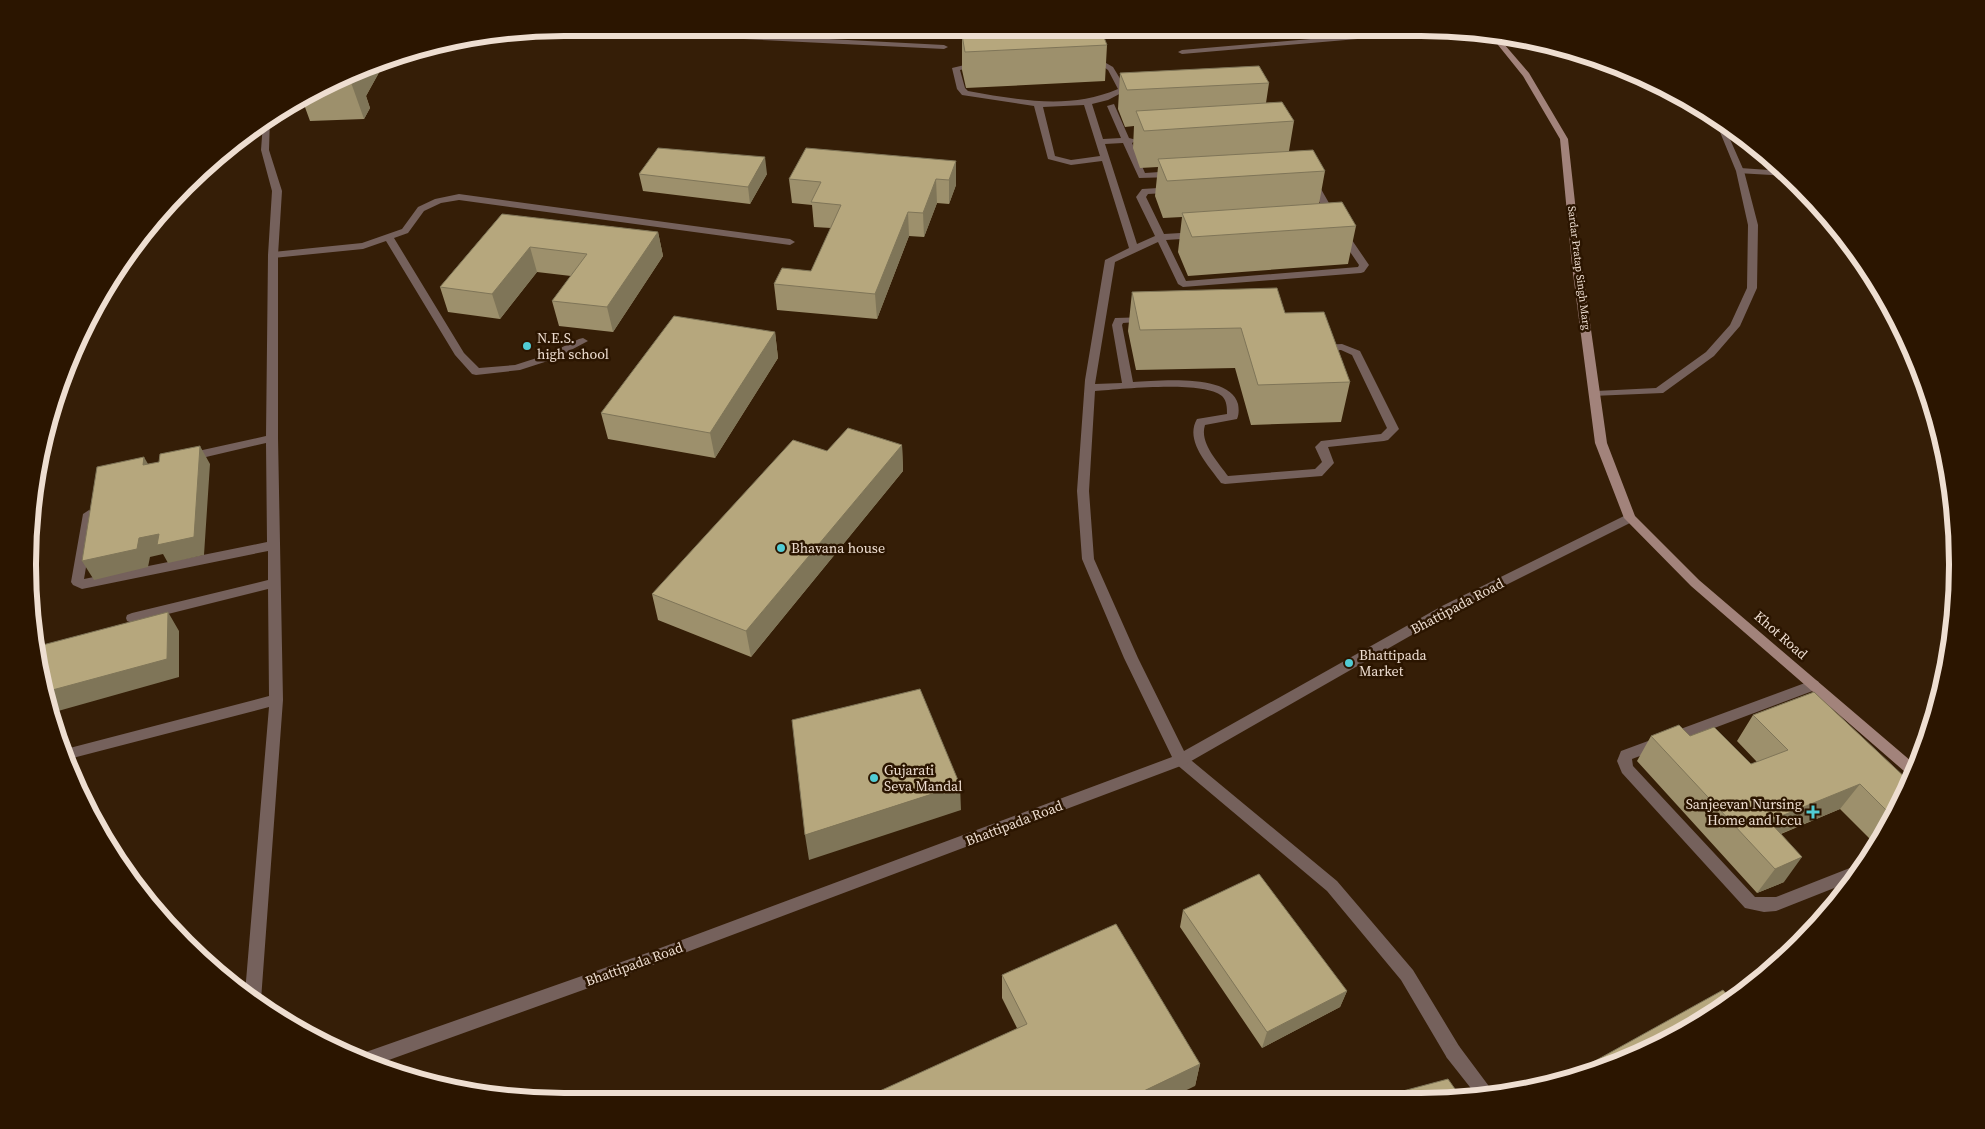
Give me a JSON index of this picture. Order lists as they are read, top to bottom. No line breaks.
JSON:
{"streets":{"main road":["Sardar Pratap Singh Marg","Khot Road"],"street":["Bhattipada Road"]},"crossings":[["Sardar Pratap Singh Marg","Bhattipada Road"],["Sardar Pratap Singh Marg","Khot Road"],["Bhattipada Road","Khot Road"]],"places":{"other":["N.E.S. high school","Bhavana house","Bhattipada Market","Gujarati Seva Mandal"],"health":["Sanjeevan Nursing Home and Iccu"]}}
